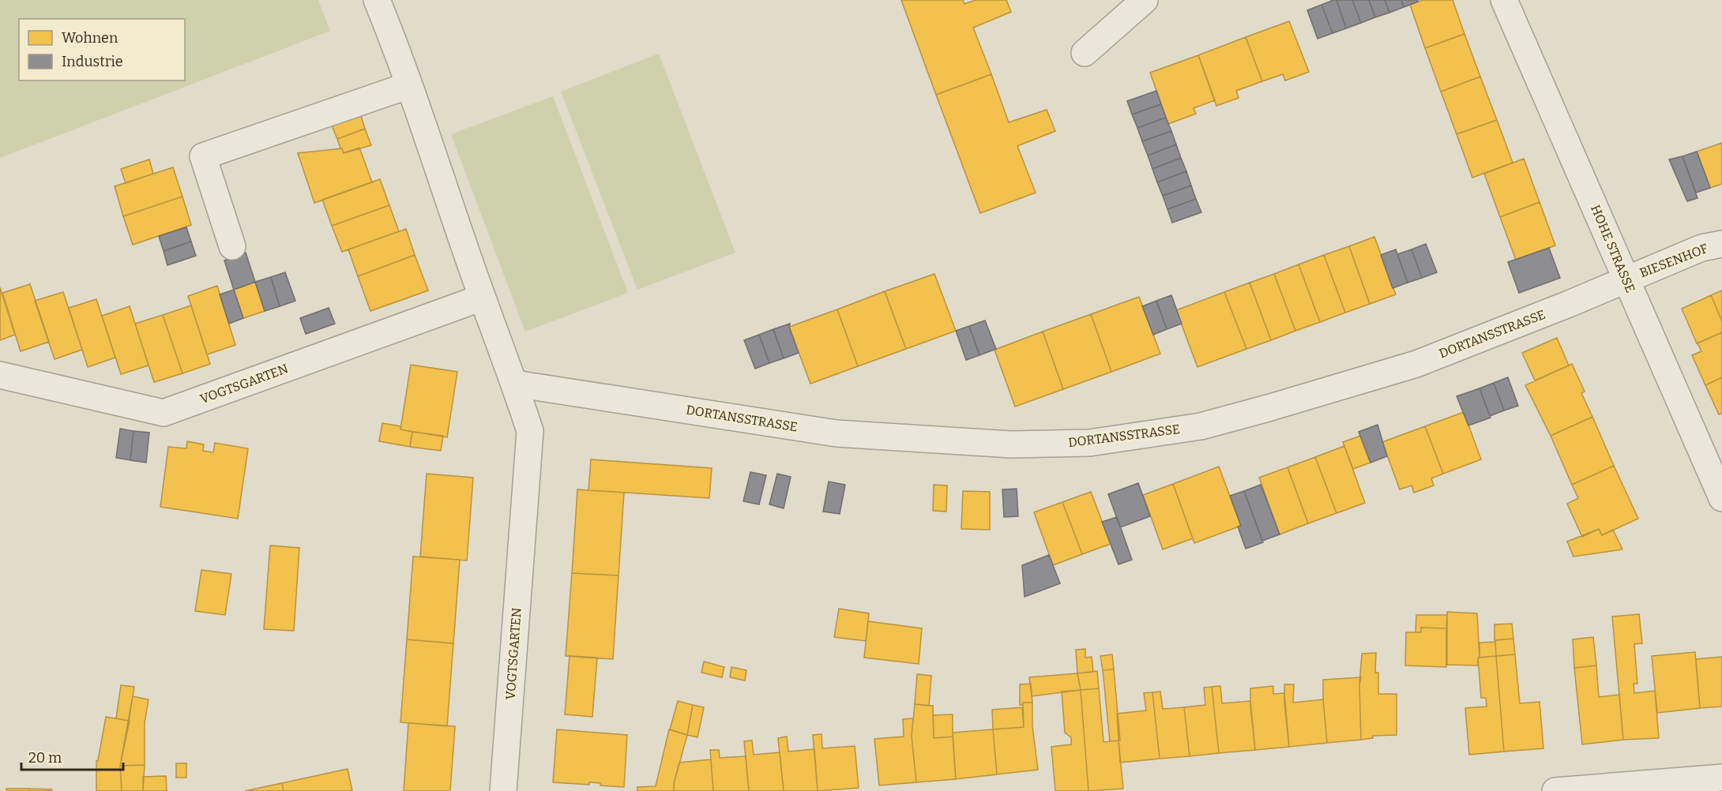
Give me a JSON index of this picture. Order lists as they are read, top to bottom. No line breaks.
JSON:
{"streets":{"street":["HOHE STRASSE","BIESENHOF","DORTANSSTRASSE","VOGTSGARTEN"]},"crossings":[["HOHE STRASSE","BIESENHOF"],["HOHE STRASSE","DORTANSSTRASSE"],["BIESENHOF","DORTANSSTRASSE"],["DORTANSSTRASSE","VOGTSGARTEN"]],"legend":["Wohnen","Industrie"],"scale_bar":"20 m"}
